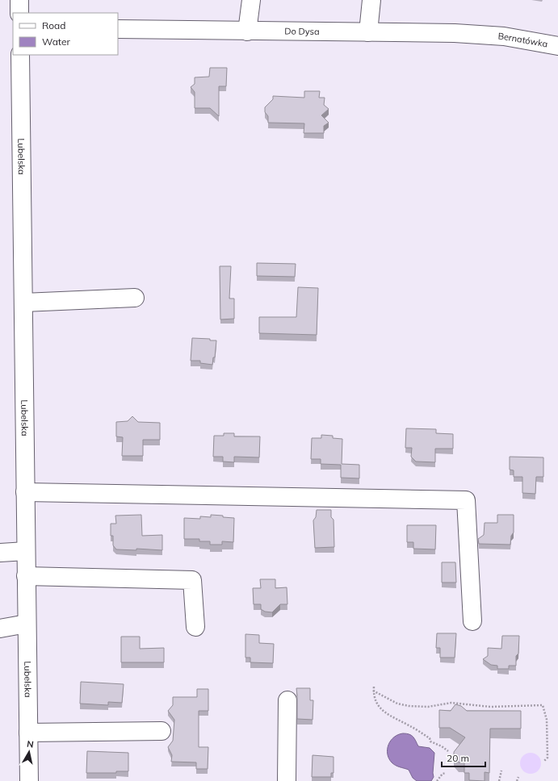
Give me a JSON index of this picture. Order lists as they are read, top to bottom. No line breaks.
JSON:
{"streets":{"street":["Do Dysa","Bernatówka","Lubelska"]},"crossings":[["Do Dysa","Bernatówka"]],"legend":["Road","Water"],"scale_bar":"20 m","north":"top"}
